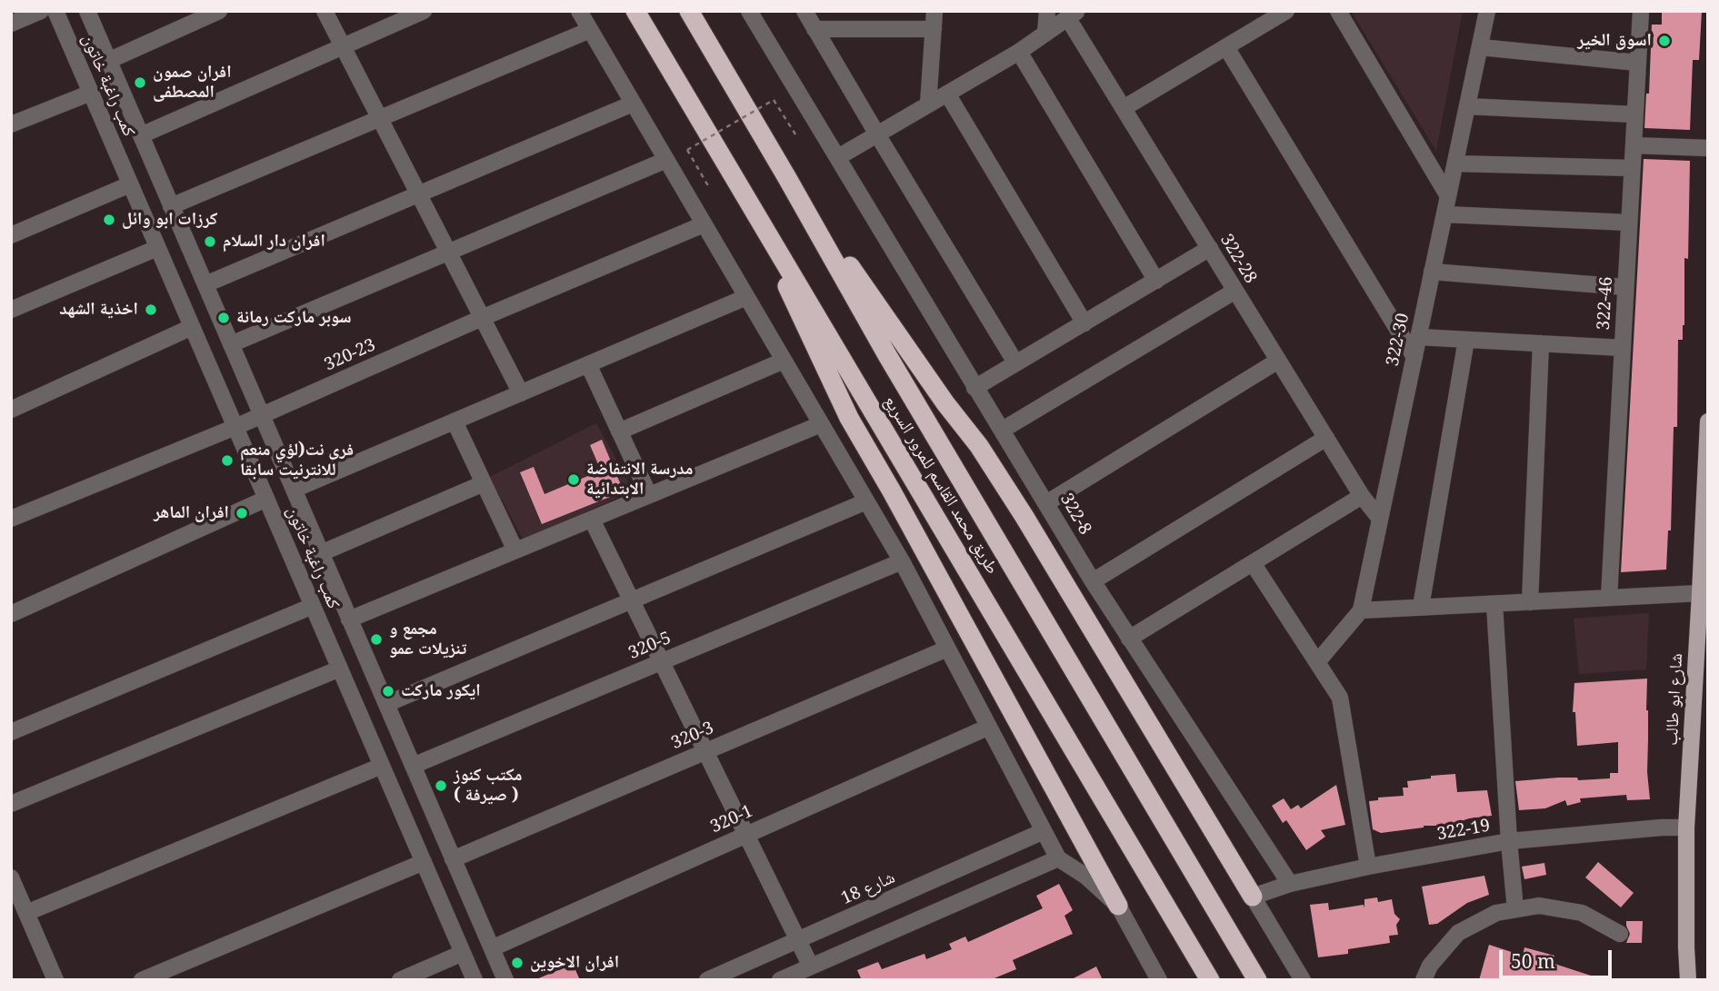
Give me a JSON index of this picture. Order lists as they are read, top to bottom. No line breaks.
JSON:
{"streets":{"highway":["طريق محمد القاسم للمرور السريع"],"main road":["شارع ابو طالب"],"street":["كمب راغبة خاتون","322-28","322-46","322-30","320-23","322-8","320-5","320-3","320-1","322-19","شارع 18"]},"crossings":[["كمب راغبة خاتون","320-23"],["كمب راغبة خاتون","320-5"],["كمب راغبة خاتون","320-3"],["كمب راغبة خاتون","320-1"],["322-28","322-30"],["322-8","322-19"],["شارع ابو طالب","322-19"]],"places":["اسوق الخير","افران صمون المصطفى","كرزات ابو وائل","افران دار السلام","اخذية الشهد","سوبر ماركت رمانة","فري نت(لؤي منعم للانترنيت سابقا","مدرسة الانتفاضة الابتدائية","افران الماهر","مجمع و تنزيلات عمو","ايكور ماركت","مكتب كنوز ( صيرفة )","افران الاخوين"],"scale_bar":"50 m"}
